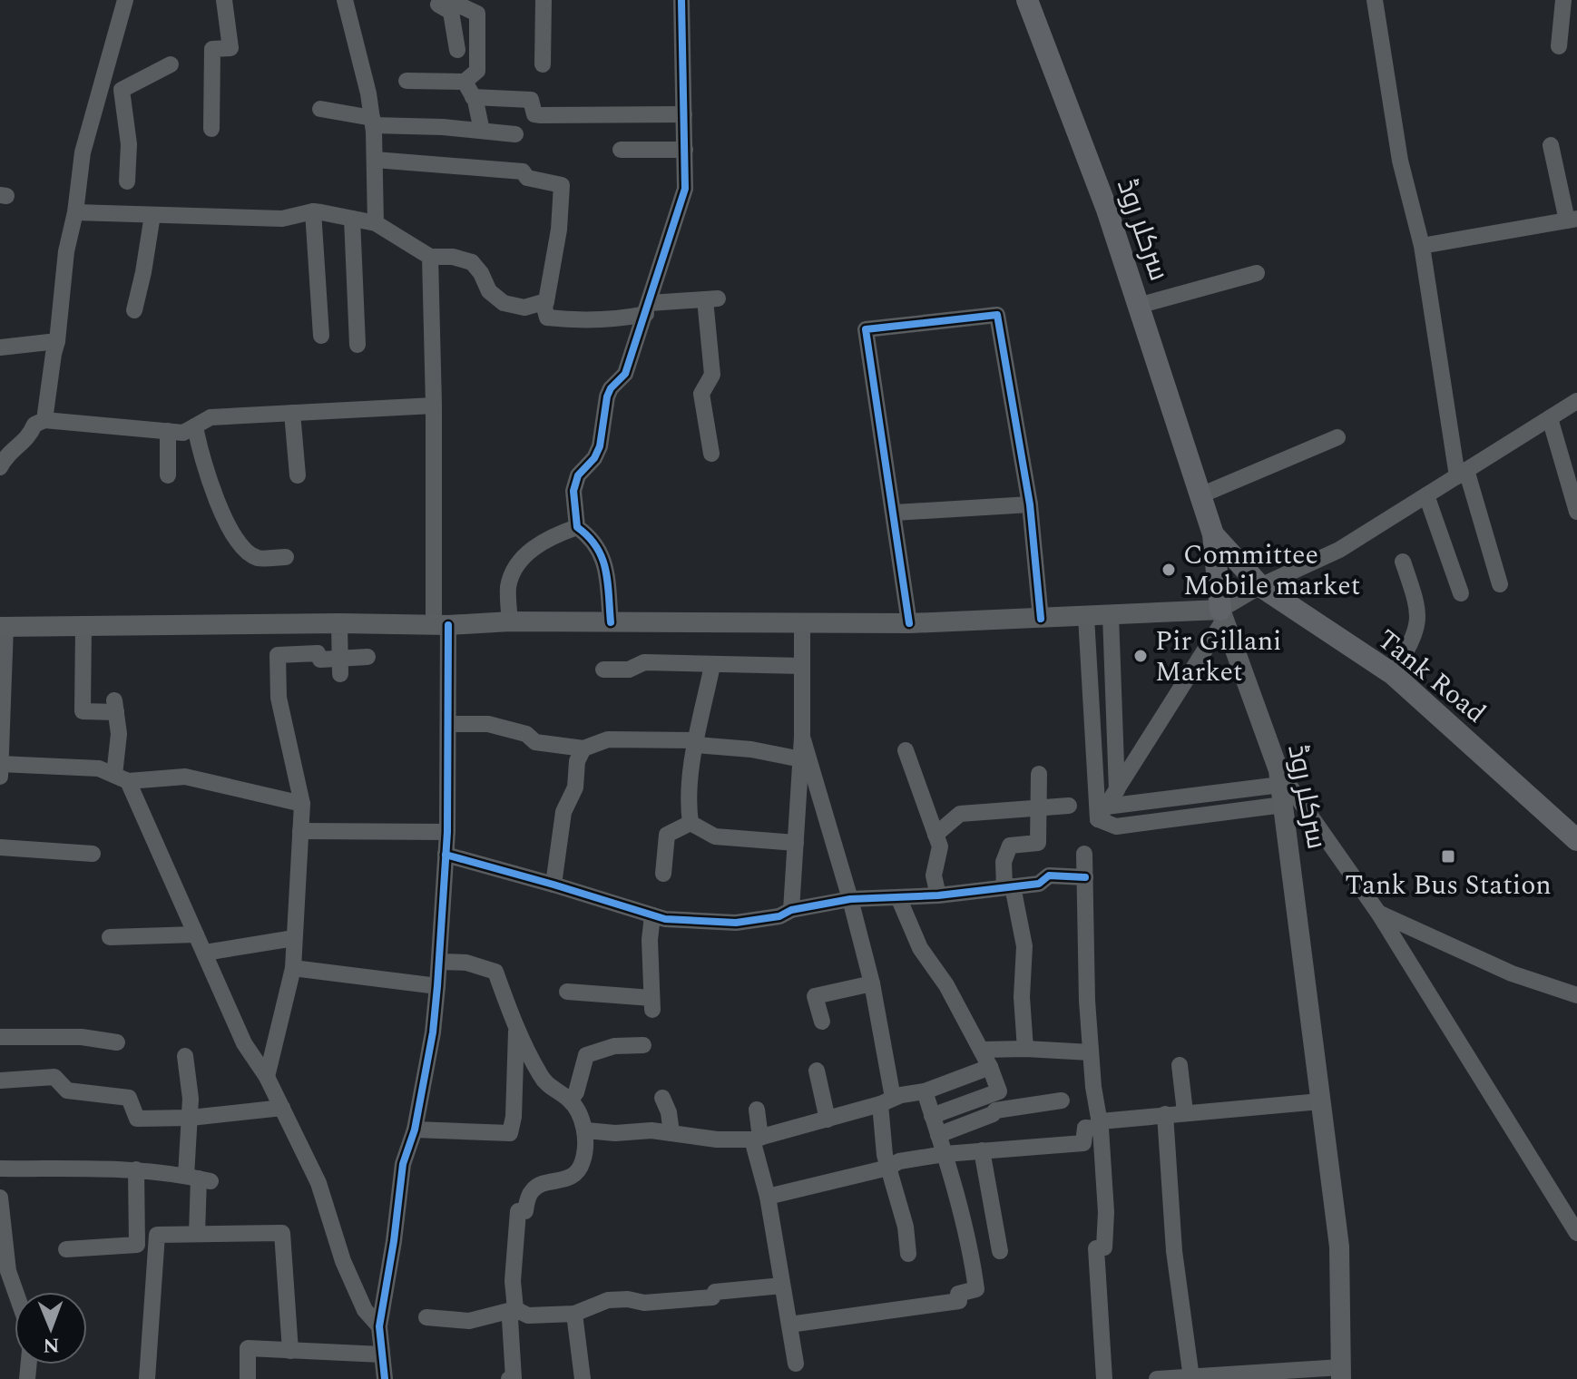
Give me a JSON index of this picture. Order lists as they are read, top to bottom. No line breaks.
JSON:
{"streets":{"highway":["سرکلر روڈ","Tank Road"]},"crossings":[["سرکلر روڈ","Tank Road"]],"places":{"other":["Committee Mobile market","Pir Gillani Market"],"transit":["Tank Bus Station"]},"north":"bottom"}
